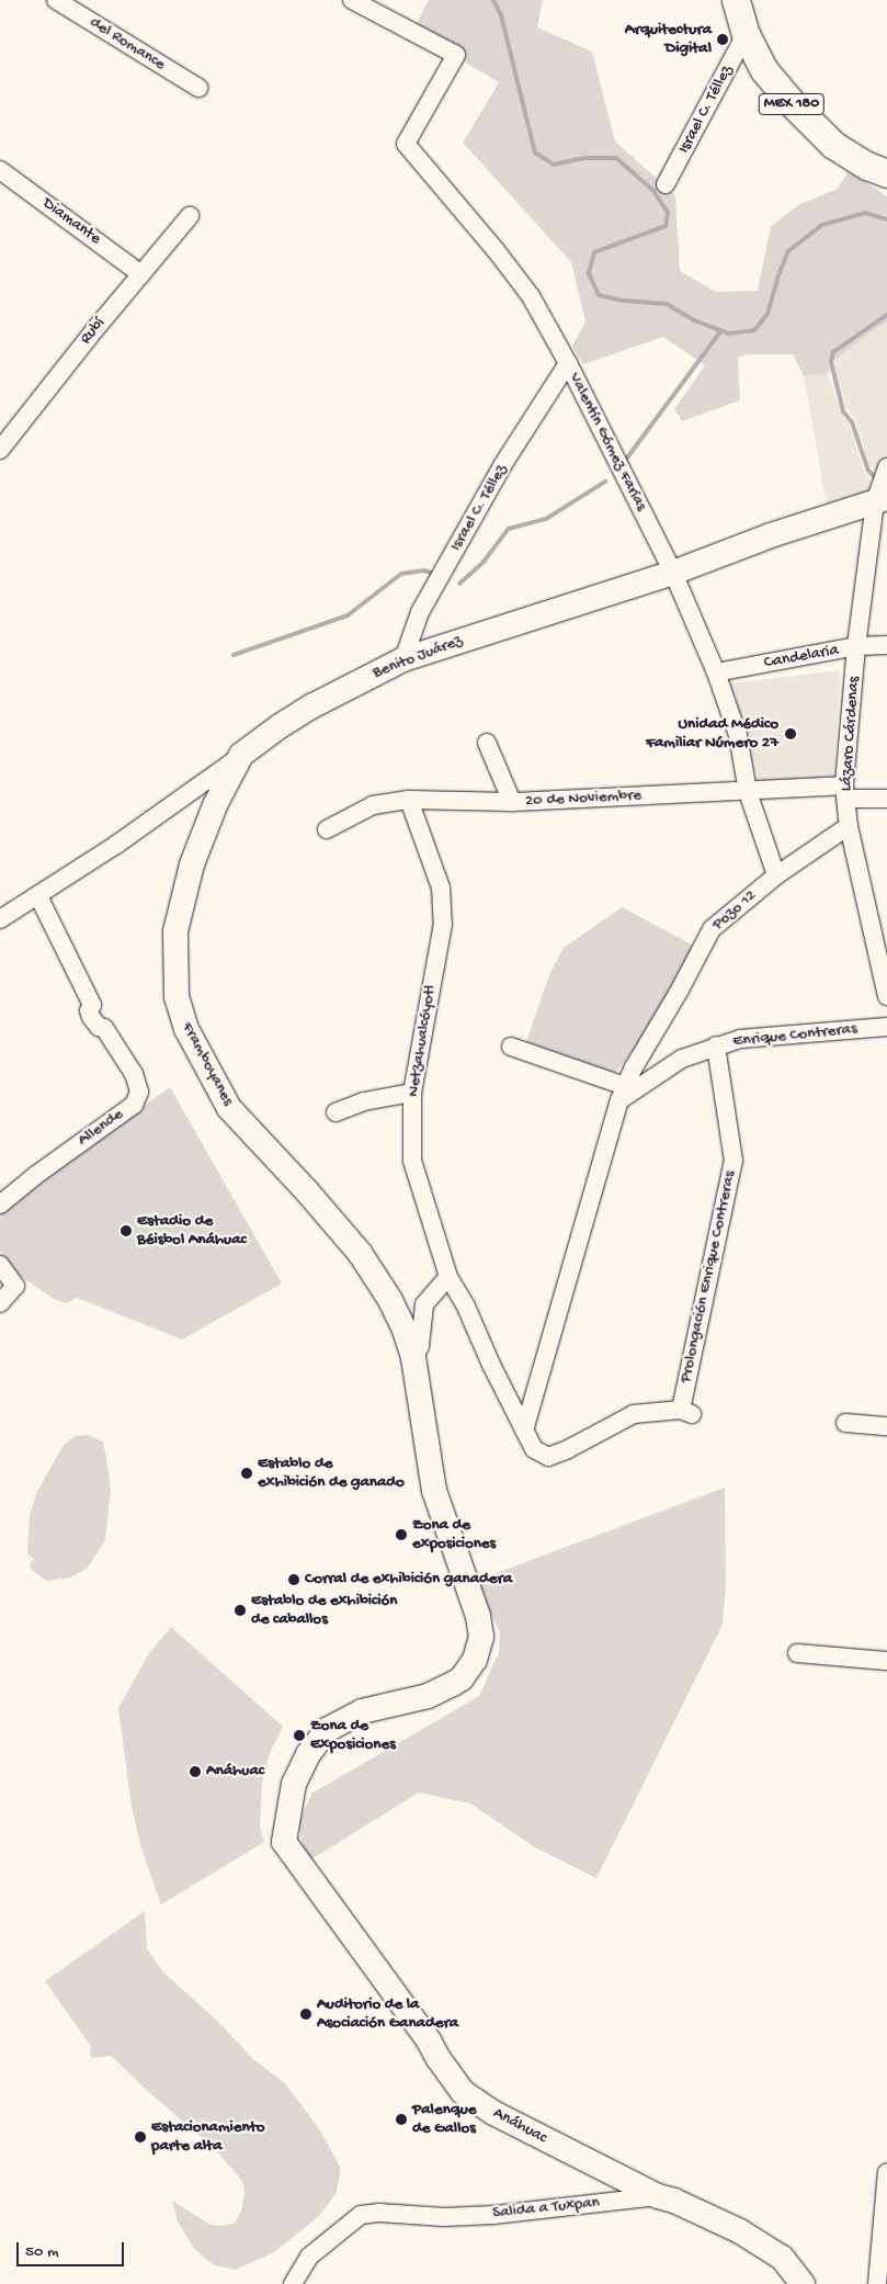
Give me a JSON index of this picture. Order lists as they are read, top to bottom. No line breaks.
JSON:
{"streets":{"main road":["MEX 180"],"street":["del Romance","Israel C. Téllez","Diamante","Rubí","Valentín Gómez Farías","Benito Juárez","Candelaria","Lázaro Cárdenas","20 de Noviembre","Pozo 12","Enrique Contreras","Netzahualcóyotl","Framboyanes","Allende","Prolongación Enrique Contreras","Anáhuac","Salida a Tuxpan"]},"crossings":[["MEX 180","Israel C. Téllez"],["Israel C. Téllez","Valentín Gómez Farías"],["Israel C. Téllez","Benito Juárez"],["Diamante","Rubí"],["Valentín Gómez Farías","Benito Juárez"],["Valentín Gómez Farías","Candelaria"],["Valentín Gómez Farías","20 de Noviembre"],["Valentín Gómez Farías","Pozo 12"],["Benito Juárez","Lázaro Cárdenas"],["Benito Juárez","Framboyanes"],["Benito Juárez","Allende"],["Candelaria","Lázaro Cárdenas"],["Lázaro Cárdenas","20 de Noviembre"],["Lázaro Cárdenas","Pozo 12"],["20 de Noviembre","Netzahualcóyotl"],["Pozo 12","Enrique Contreras"],["Enrique Contreras","Prolongación Enrique Contreras"],["Netzahualcóyotl","Prolongación Enrique Contreras"],["Framboyanes","Anáhuac"],["Anáhuac","Salida a Tuxpan"]],"places":["Arquitectura Digital","Unidad Médico Familiar Número 27","Estadio de Béisbol Anáhuac","Establo de exhibición de ganado","Zona de exposiciones","Corral de exhibición ganadera","Establo de exhibición de caballos","Zona de Exposiciones","Anáhuac","Auditorio de la Asociación Ganadera","Palenque de Gallos","Estacionamiento parte alta"],"scale_bar":"50 m"}
